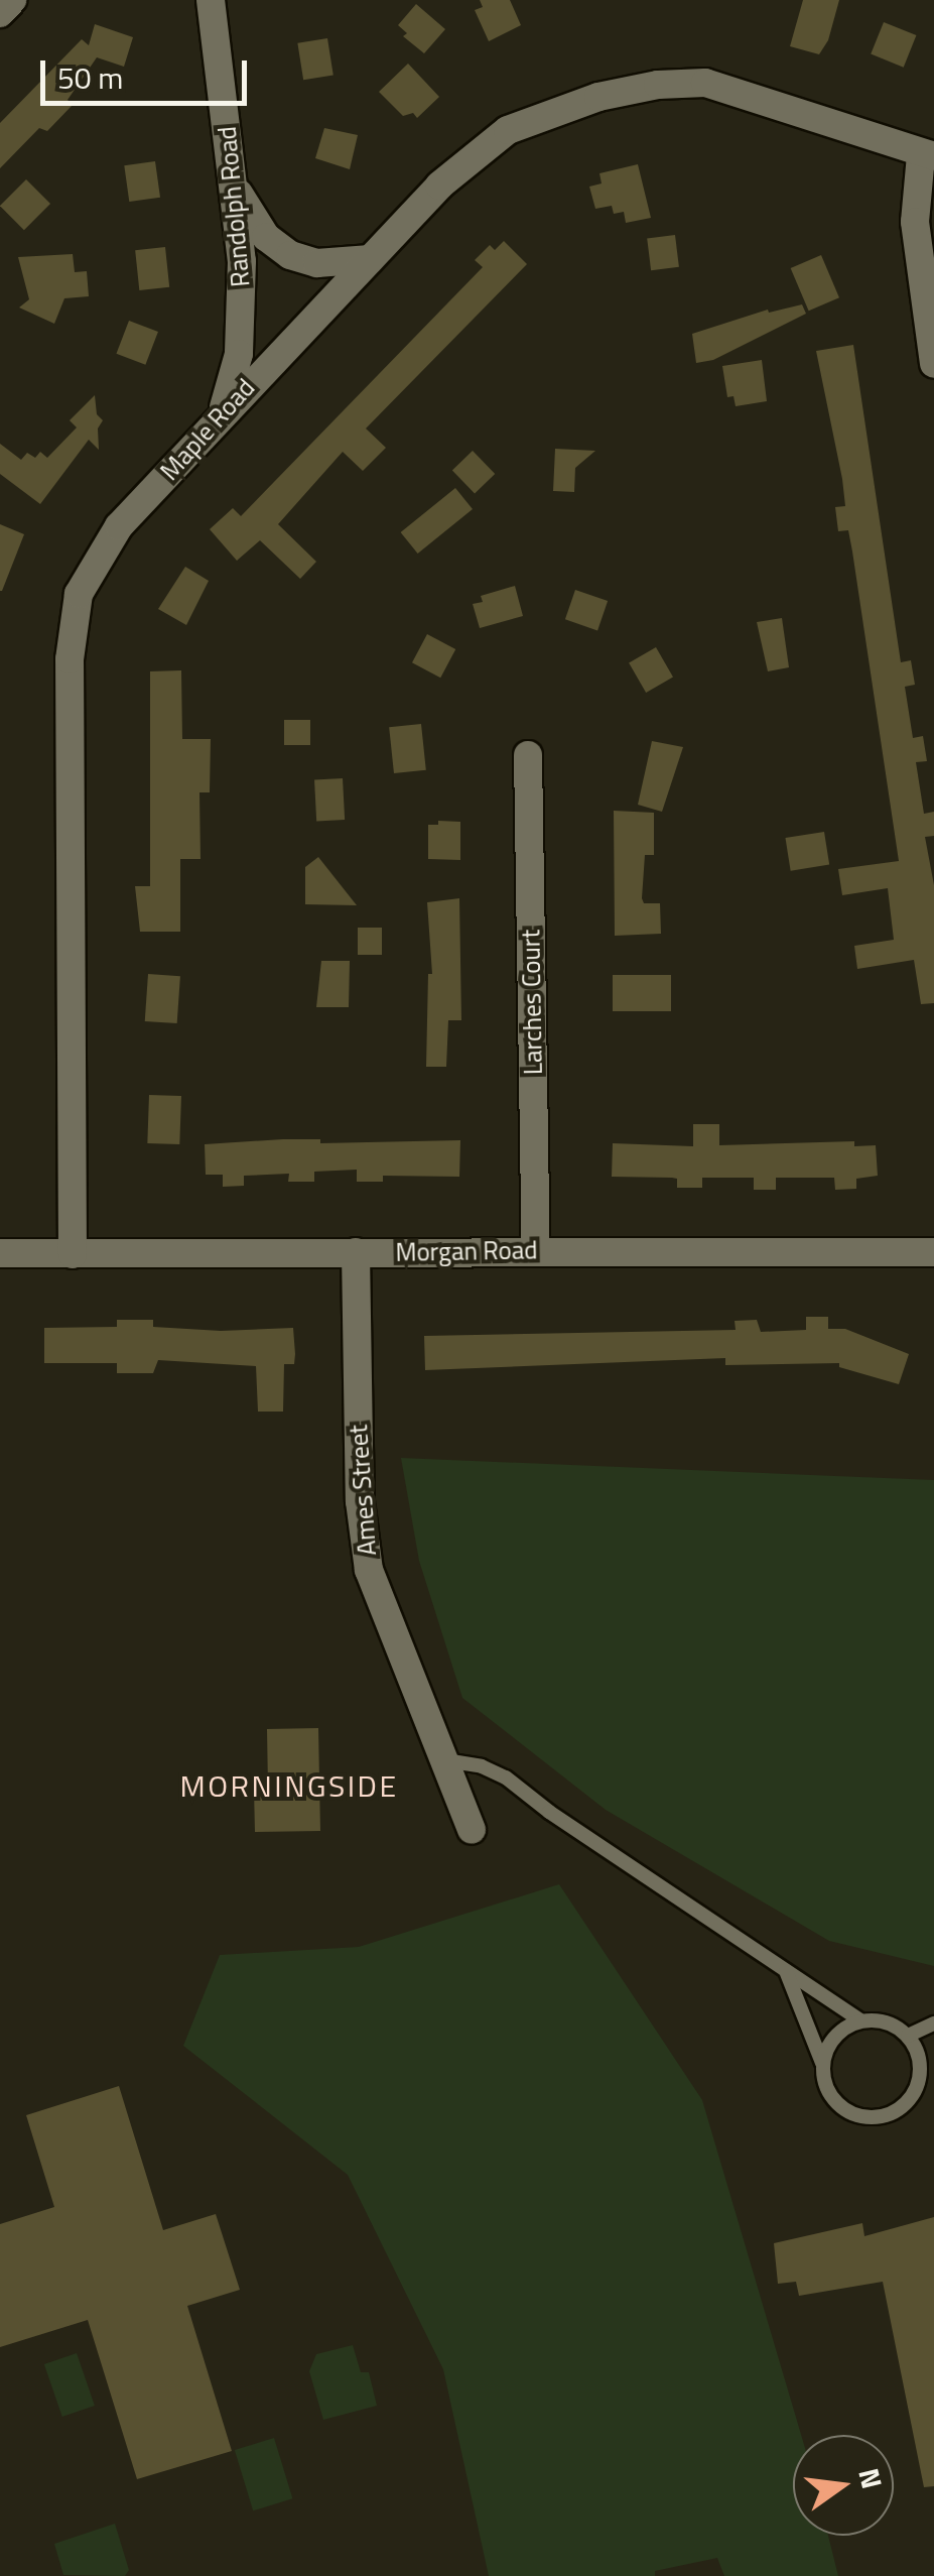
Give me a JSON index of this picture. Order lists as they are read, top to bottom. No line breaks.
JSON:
{"streets":{"street":["Randolph Road","Maple Road","Larches Court","Morgan Road","Ames Street"]},"crossings":[["Randolph Road","Maple Road"],["Maple Road","Morgan Road"],["Larches Court","Morgan Road"],["Morgan Road","Ames Street"]],"districts":["MORNINGSIDE"],"scale_bar":"50 m","north":"right"}
